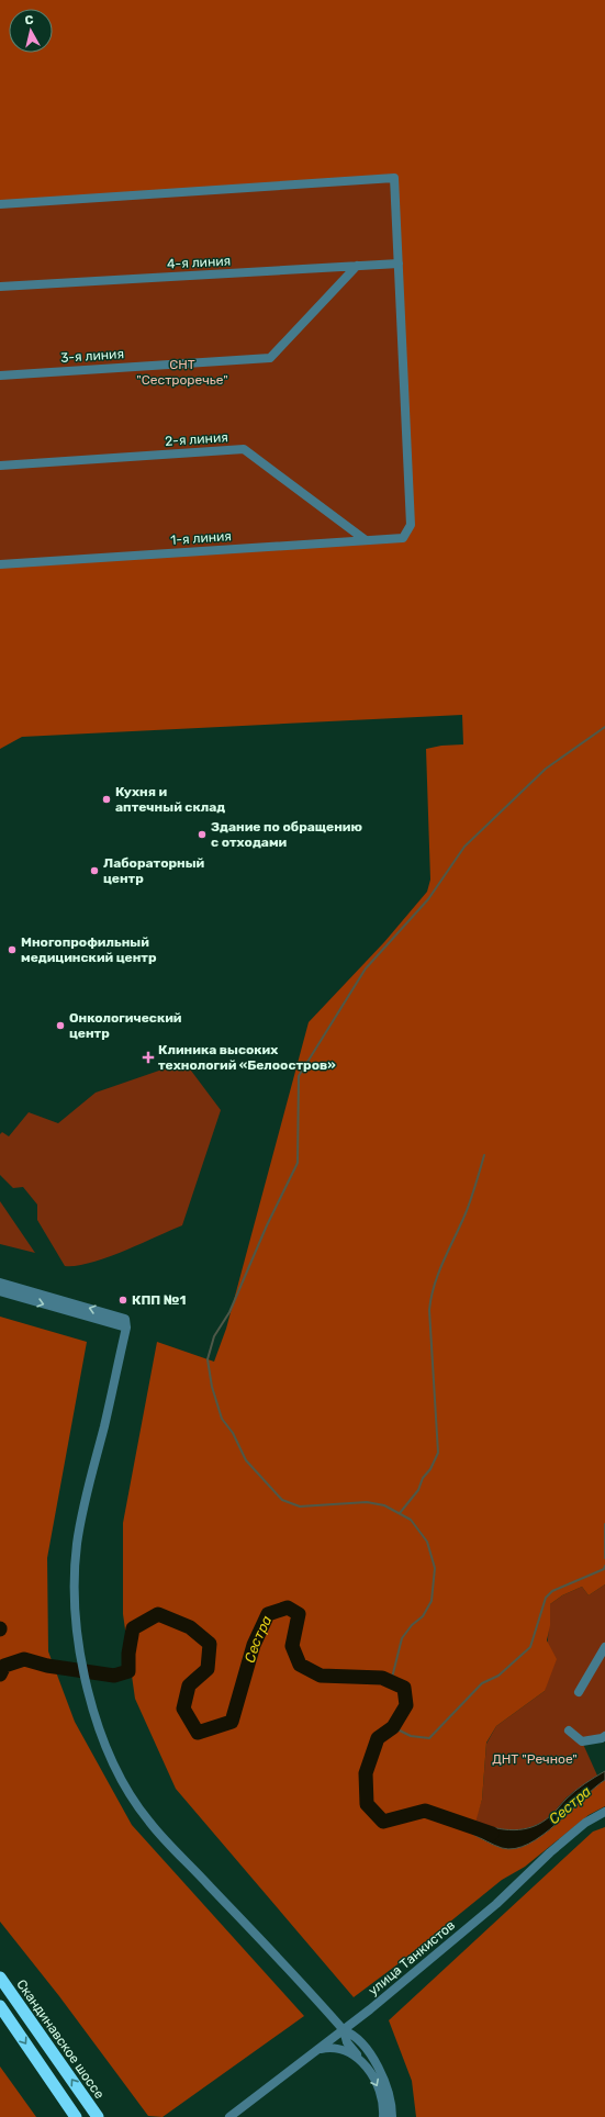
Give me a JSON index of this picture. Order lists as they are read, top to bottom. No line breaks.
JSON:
{"streets":{"highway":["Скандинавское шоссе"],"street":["4-я линия","3-я линия","2-я линия","1-я линия","улица Танкистов"]},"crossings":[["4-я линия","3-я линия"],["4-я линия","1-я линия"],["2-я линия","1-я линия"]],"water":["Сестра"],"parks":["СНТ \"Сестроречье\"","ДНТ \"Речное\""],"places":{"other":["Кухня и аптечный склад","Здание по обращению с отходами","Лабораторный центр","Многопрофильный медицинский центр","Онкологический центр","КПП №1"],"health":["Клиника высоких технологий «Белоостров»"]},"north":"top"}
